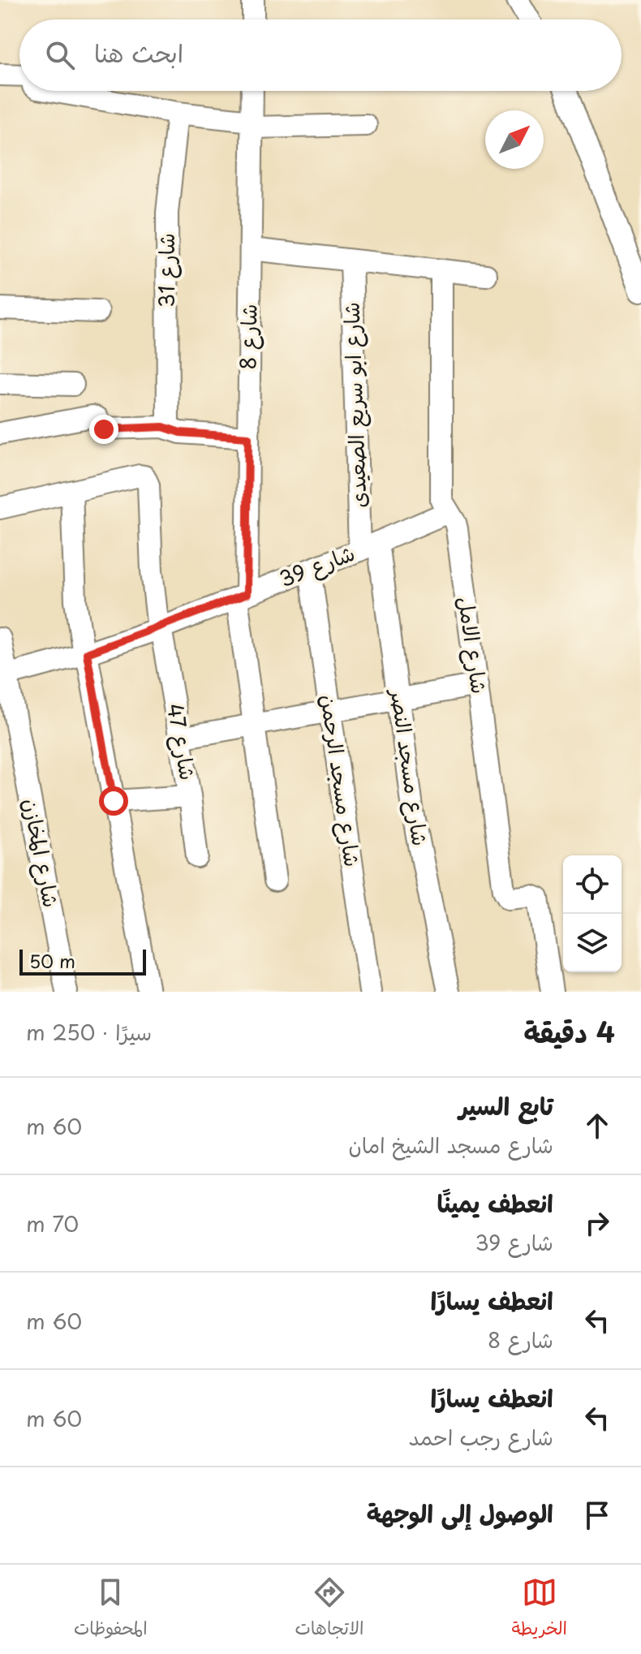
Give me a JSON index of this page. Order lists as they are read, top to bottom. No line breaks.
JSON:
{"streets":{"street":["شارع 31","شارع 8","شارع ابو سريع الصعيدى","شارع 39","شارع الامل","شارع 47","شارع مسجد النصر","شارع مسجد الرحمن","شارع المخازن"]},"crossings":[["شارع 8","شارع 39"],["شارع ابو سريع الصعيدى","شارع 39"],["شارع ابو سريع الصعيدى","شارع مسجد النصر"],["شارع 39","شارع الامل"],["شارع 39","شارع 47"],["شارع 39","شارع مسجد النصر"],["شارع 39","شارع مسجد الرحمن"],["شارع 39","شارع المخازن"]],"scale_bar":"50 m","north":"top right","page":{"search":"ابحث هنا","scale":"50 m","heading":["4 دقيقة","سيرًا · 250 m"],"list":[["تابع السير","شارع مسجد الشيخ امان","60 m"],["انعطف يمينًا","شارع 39","70 m"],["انعطف يسارًا","شارع 8","60 m"],["انعطف يسارًا","شارع رجب احمد","60 m"],"الوصول إلى الوجهة"],"nav":["الخريطة","الاتجاهات","المحفوظات"]}}
